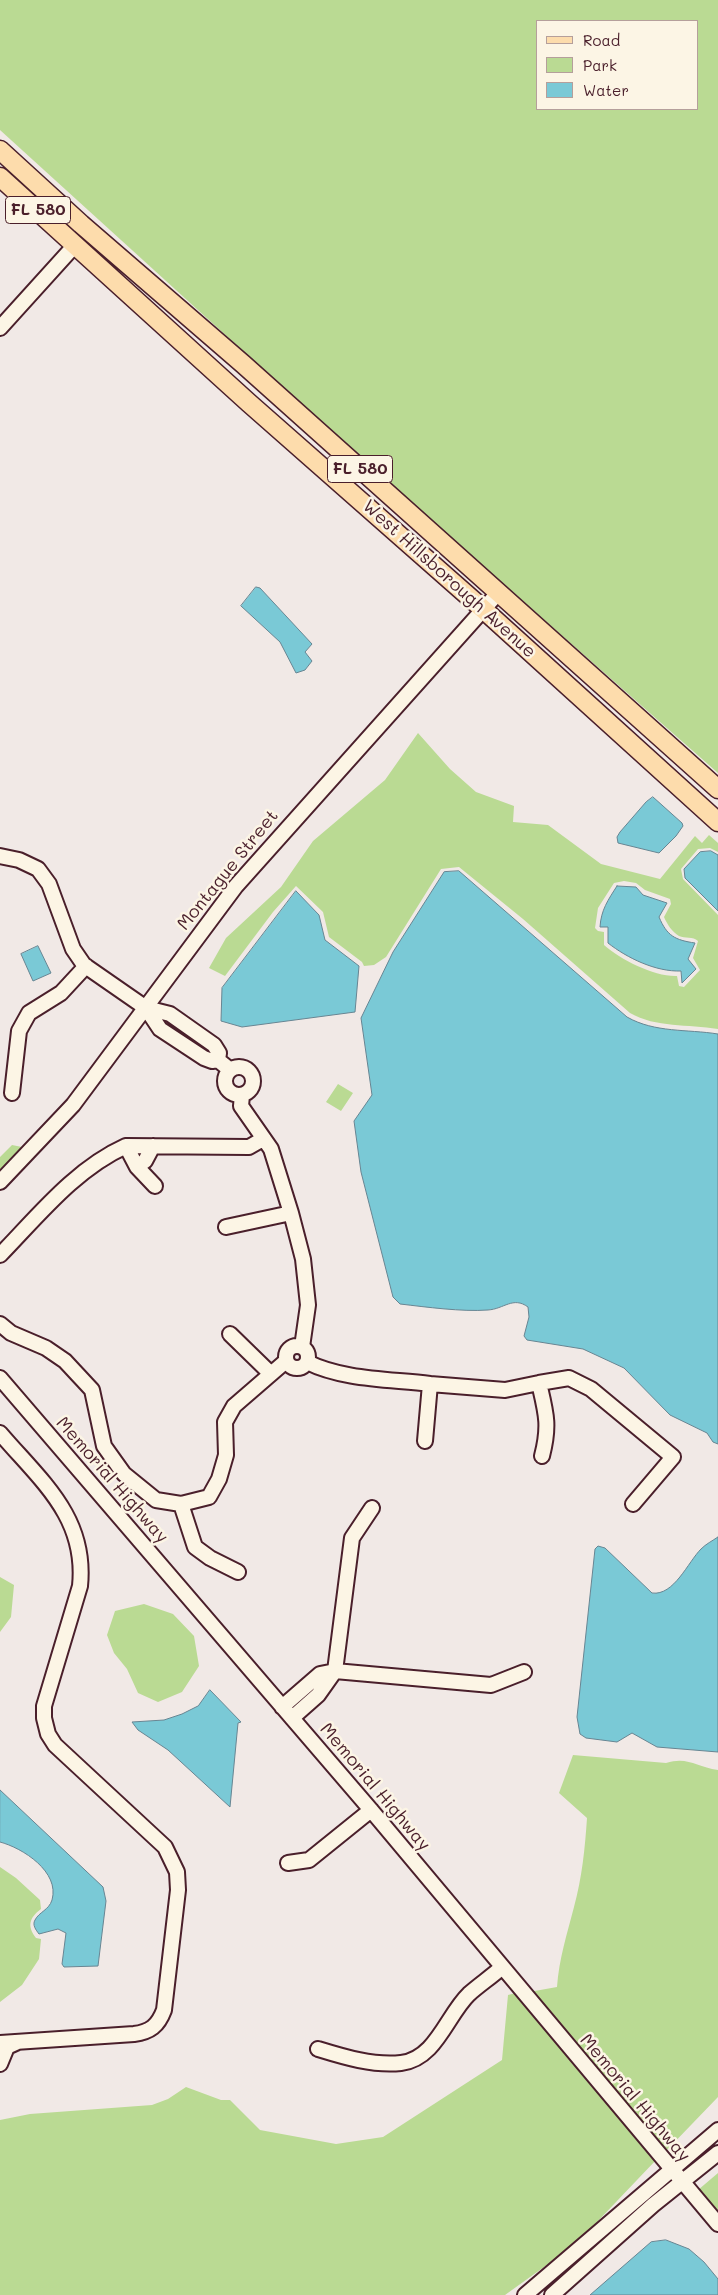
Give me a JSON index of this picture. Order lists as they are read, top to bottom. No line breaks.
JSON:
{"streets":{"main road":["FL 580","West Hillsborough Avenue"],"street":["Montague Street","Memorial Highway"]},"crossings":[["West Hillsborough Avenue","Montague Street"]],"legend":["Road","Park","Water"]}
